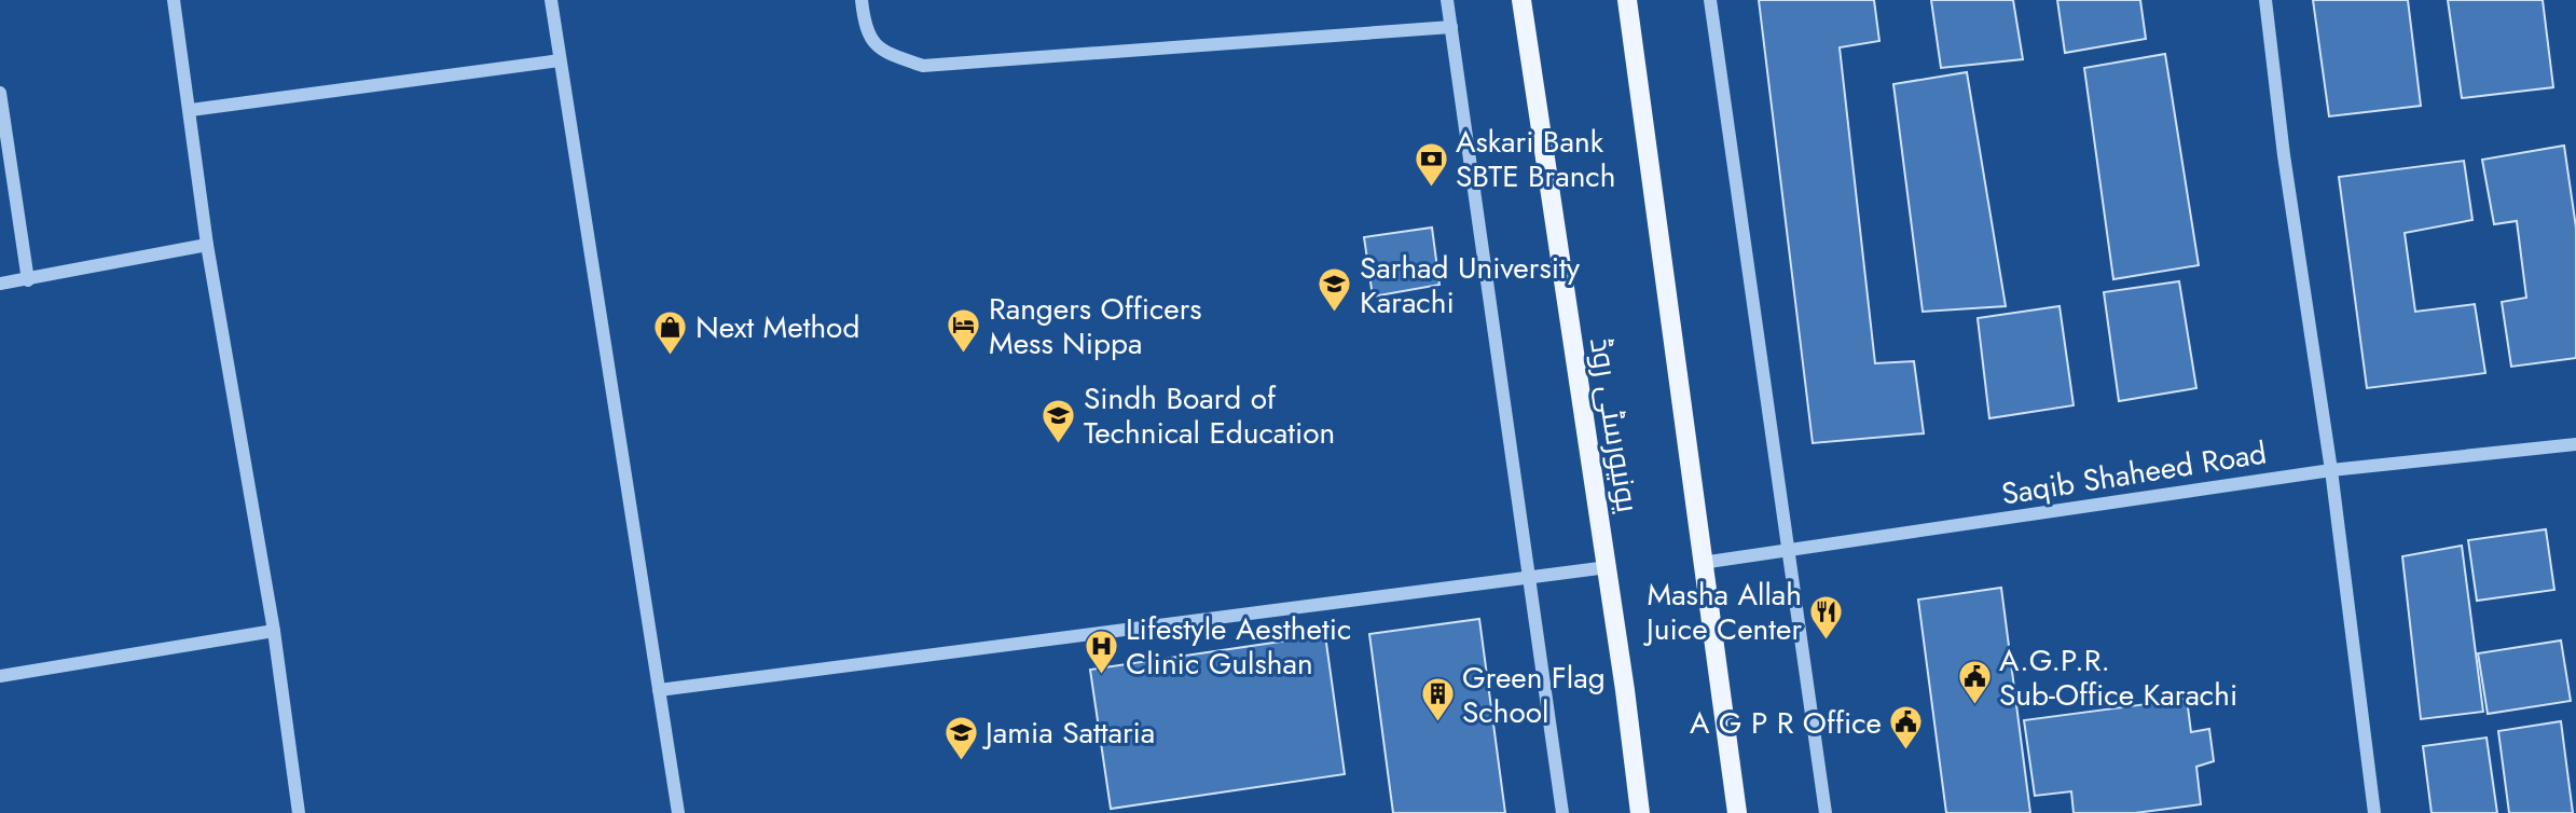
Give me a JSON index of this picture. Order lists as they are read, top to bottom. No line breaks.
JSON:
{"streets":{"main road":["یونیورسٹی روڈ"],"street":["Saqib Shaheed Road"]},"places":{"bank":["Askari Bank SBTE Branch"],"school or university":["Sarhad University Karachi","Sindh Board of Technical Education","Jamia Sattaria"],"hotel":["Rangers Officers Mess Nippa"],"shop":["Next Method"],"restaurant":["Masha Allah Juice Center"],"hospital":["Lifestyle Aesthetic Clinic Gulshan"],"public building":["A.G.P.R. Sub-Office Karachi","A G P R Office"],"building":["Green Flag School"]}}
